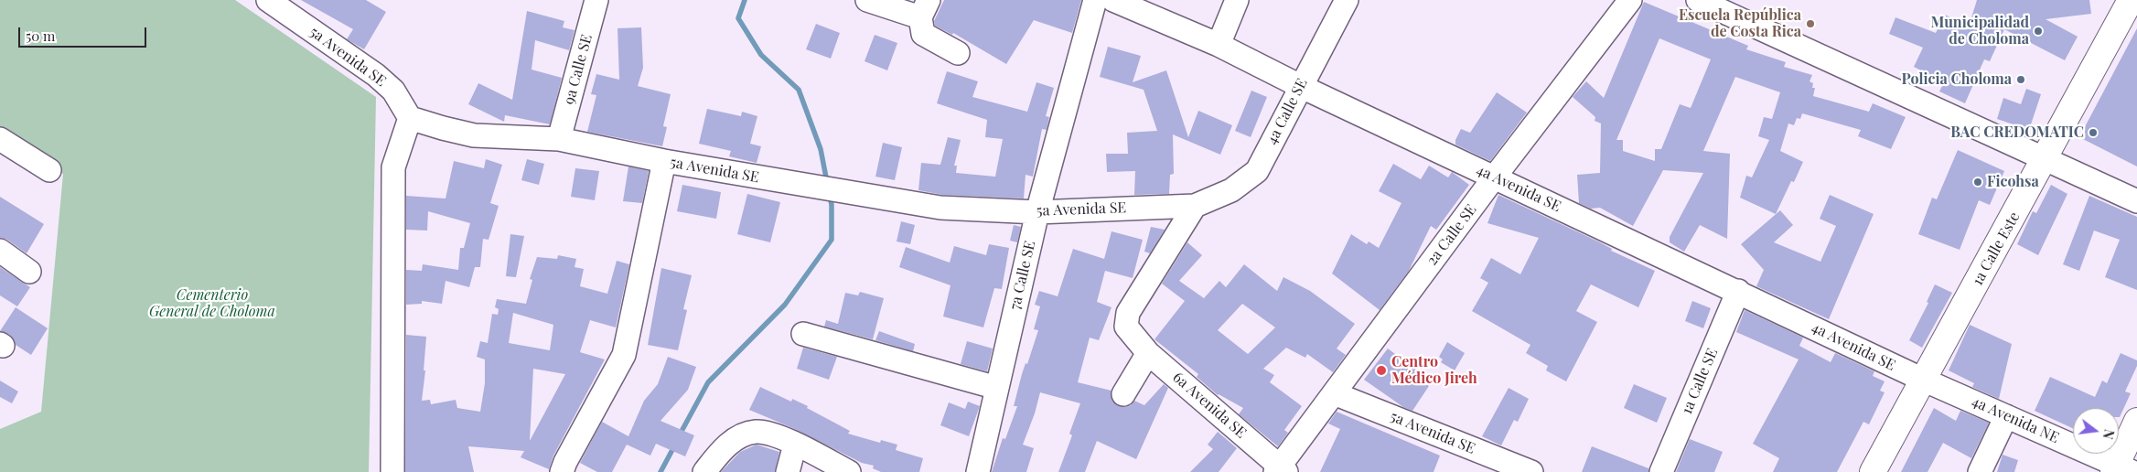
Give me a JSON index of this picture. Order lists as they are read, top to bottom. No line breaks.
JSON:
{"streets":{"main road":["1a Calle Este"],"street":["5a Avenida SE","9a Calle SE","4a Calle SE","4a Avenida SE","2a Calle SE","7a Calle SE","1a Calle SE","6a Avenida SE","4a Avenida NE"]},"crossings":[["5a Avenida SE","9a Calle SE"],["5a Avenida SE","4a Calle SE"],["5a Avenida SE","2a Calle SE"],["5a Avenida SE","7a Calle SE"],["5a Avenida SE","6a Avenida SE"],["4a Calle SE","4a Avenida SE"],["4a Calle SE","6a Avenida SE"],["4a Avenida SE","2a Calle SE"],["4a Avenida SE","1a Calle Este"],["4a Avenida SE","1a Calle SE"],["4a Avenida SE","4a Avenida NE"],["2a Calle SE","6a Avenida SE"],["1a Calle Este","4a Avenida NE"]],"parks":["Cementerio General de Choloma"],"places":["Escuela República de Costa Rica","Municipalidad de Choloma","Policia Choloma","BAC CREDOMATIC","Ficohsa","Centro Médico Jireh"],"scale_bar":"50 m","north":"right"}
